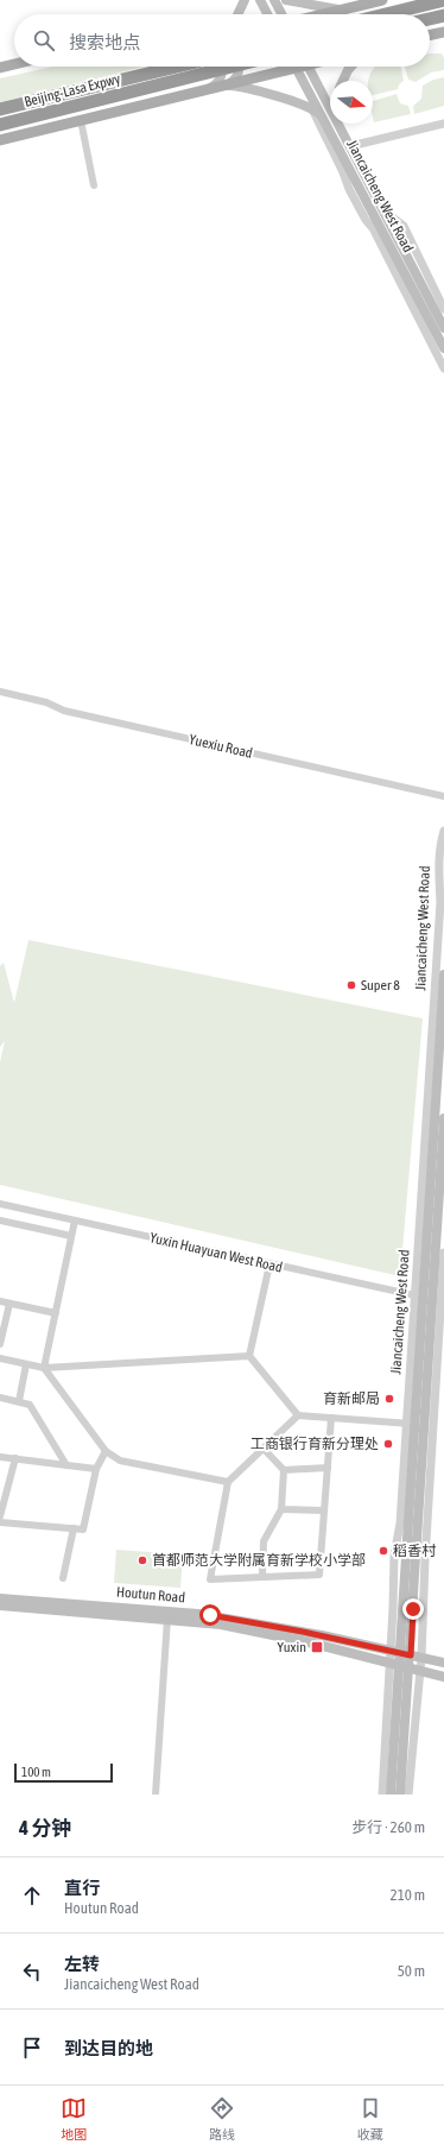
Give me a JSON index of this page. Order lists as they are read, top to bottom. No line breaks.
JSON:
{"streets":{"highway":["Beijing-Lasa Expwy"],"main road":["Jiancaicheng West Road","Houtun Road"],"street":["Yuexiu Road","Yuxin Huayuan West Road"]},"crossings":[["Jiancaicheng West Road","Yuxin Huayuan West Road"],["Jiancaicheng West Road","Houtun Road"]],"places":{"other":["Super 8","育新邮局","工商银行育新分理处","稻香村","首都师范大学附属育新学校小学部"],"transit":["Yuxin"]},"scale_bar":"100 m","north":"right","page":{"search":"搜索地点","scale":"100 m","heading":["4 分钟","步行 · 260 m"],"list":[["直行","Houtun Road","210 m"],["左转","Jiancaicheng West Road","50 m"],"到达目的地"],"nav":["地图","路线","收藏"]}}
